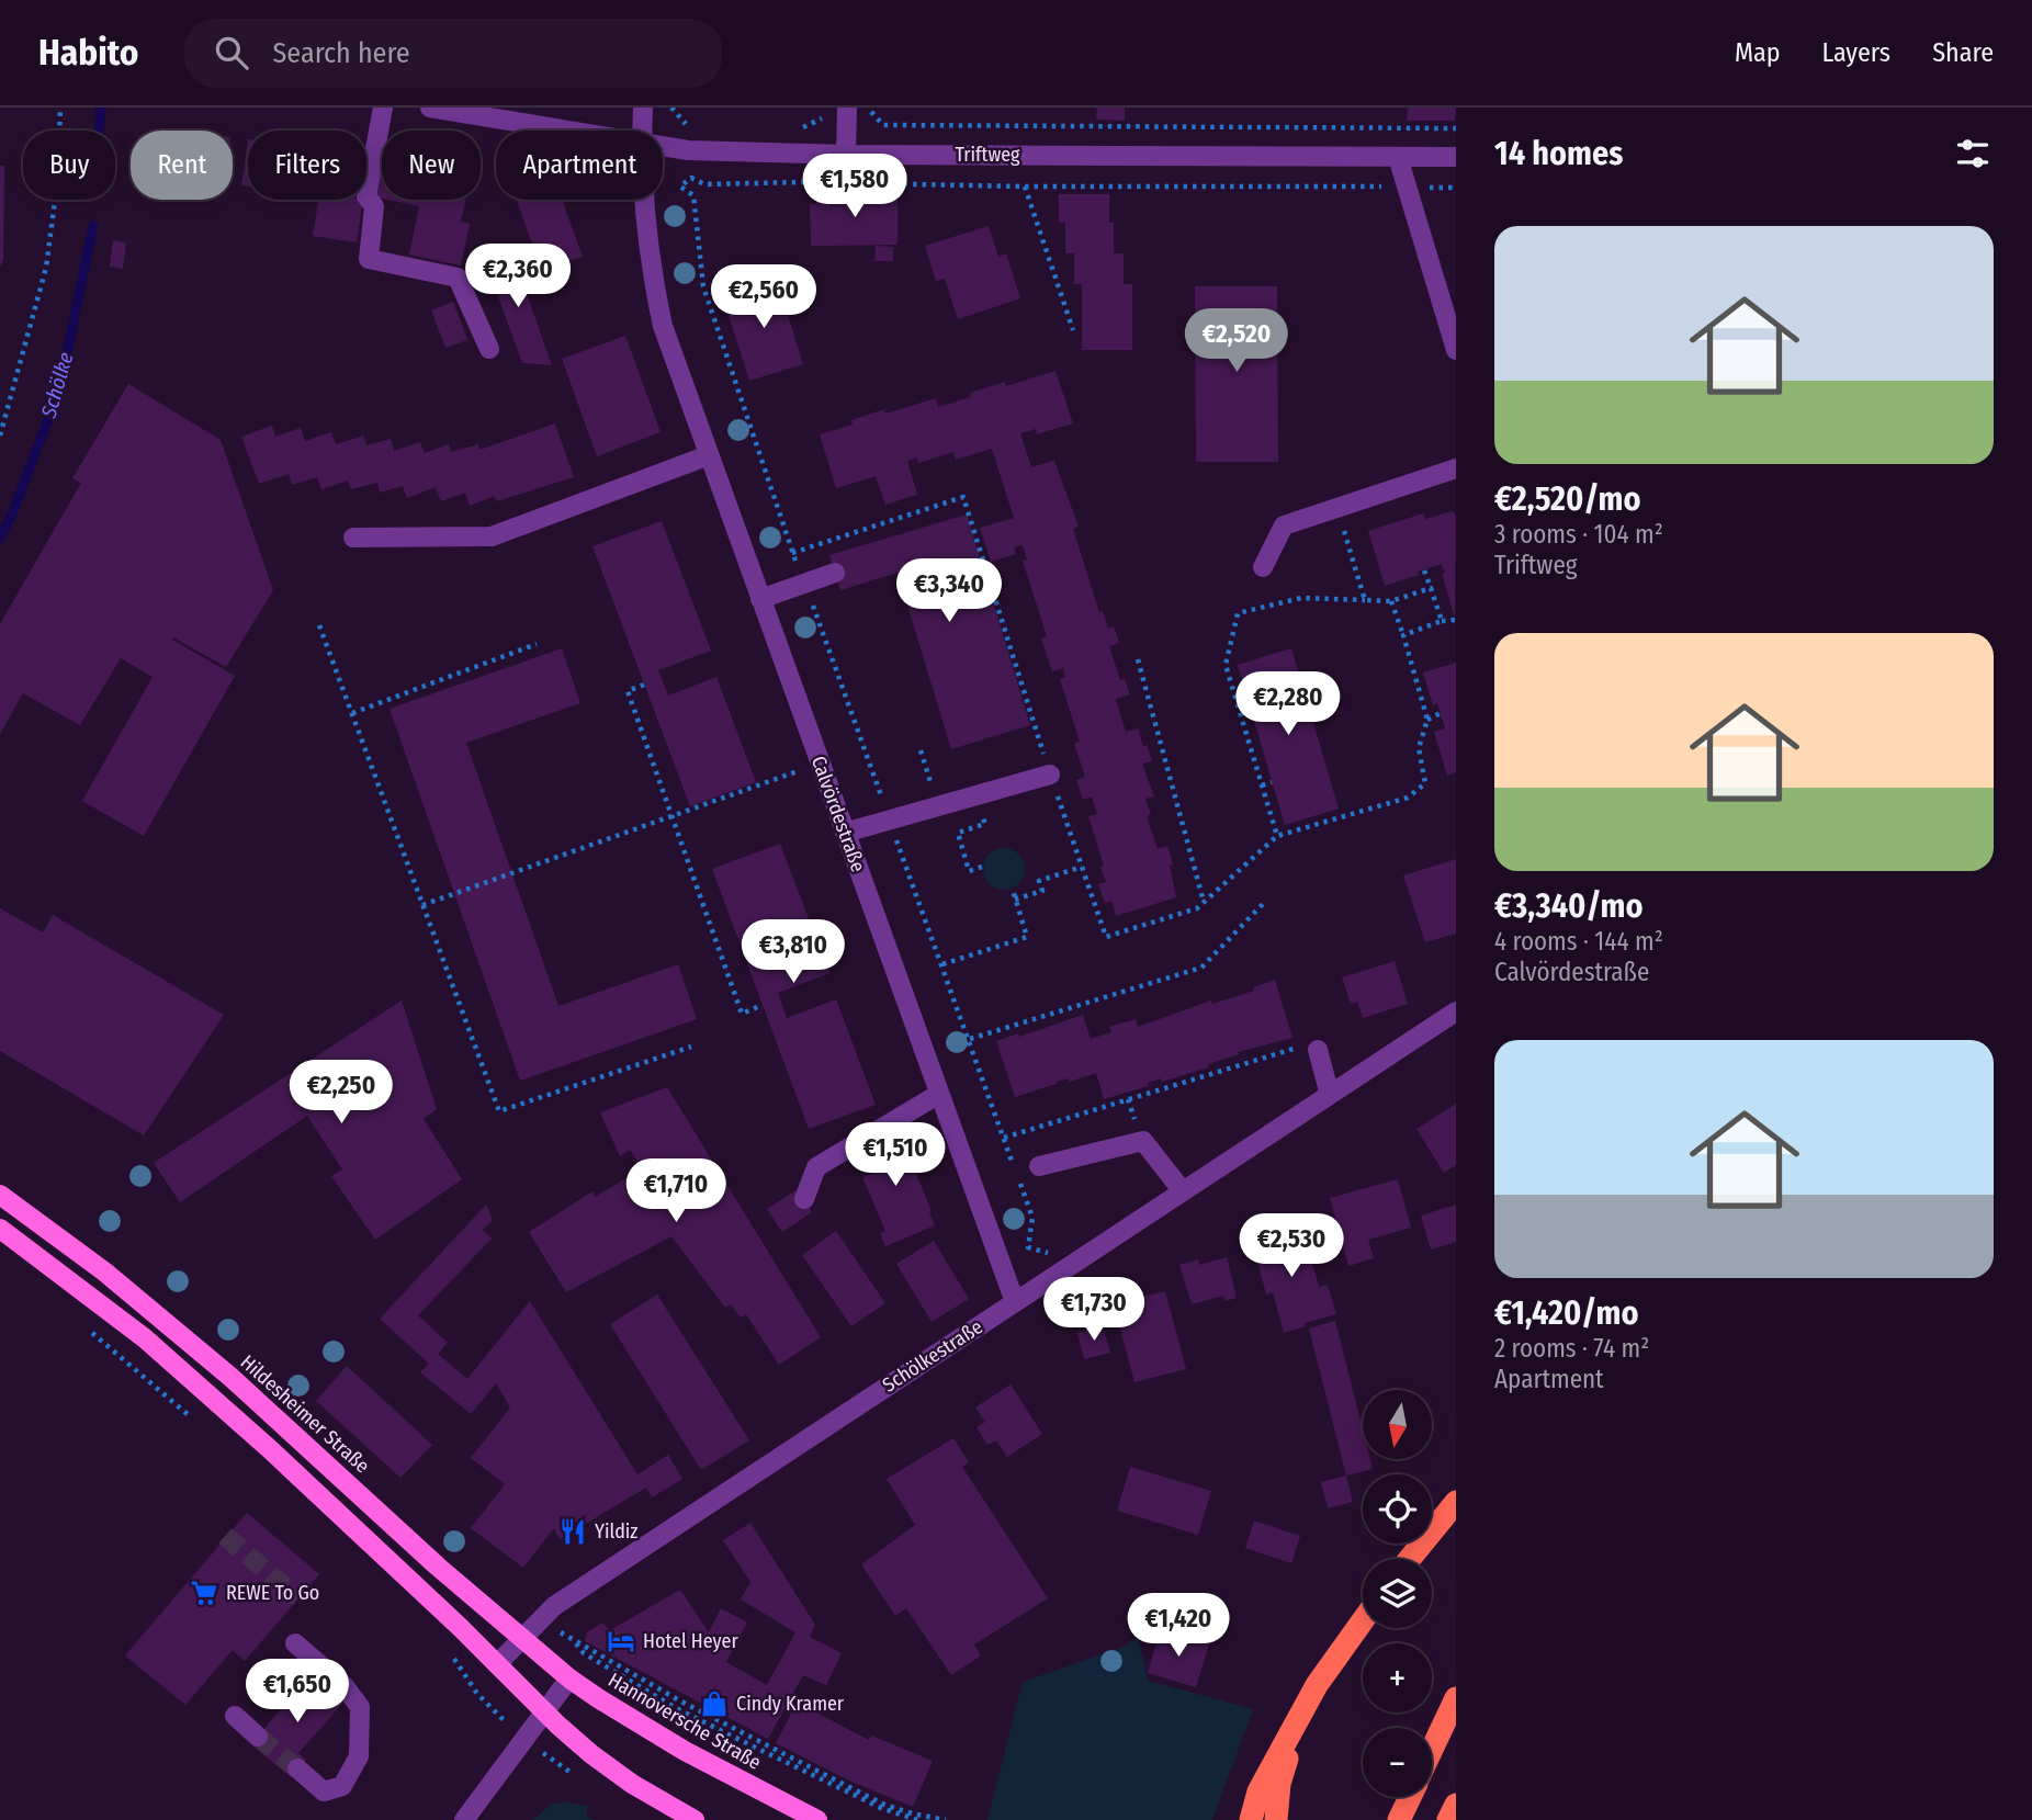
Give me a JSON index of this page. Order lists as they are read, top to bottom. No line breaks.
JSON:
{"streets":{"main road":["Hildesheimer Straße","Hannoversche Straße"],"street":["Triftweg","Calvördestraße","Schölkestraße"]},"crossings":[["Calvördestraße","Schölkestraße"],["Schölkestraße","Hildesheimer Straße"],["Hildesheimer Straße","Hannoversche Straße"]],"water":["Schölke"],"places":{"restaurant":["Yildiz"],"supermarket":["REWE To Go"],"hotel":["Hotel Heyer"],"shop":["Cindy Kramer"]},"north":"bottom","page":{"header":"Habito","search":"Search here","nav":["Map","Layers","Share"],"heading":"14 homes","chip":["Buy","Rent","Filters","New","Apartment"],"price":["€1,580","€2,360","€2,560","€2,520","€3,340","€2,280","€3,810","€2,250","€1,510","€1,710","€2,530","€1,730","€1,420","€1,650"],"list":[{"name":"€2,520/mo","note":"3 rooms · 104 m² · Triftweg"},{"name":"€3,340/mo","note":"4 rooms · 144 m² · Calvördestraße"},{"name":"€1,420/mo","note":"2 rooms · 74 m² · Apartment"}],"map_buttons":["+","−"]}}
